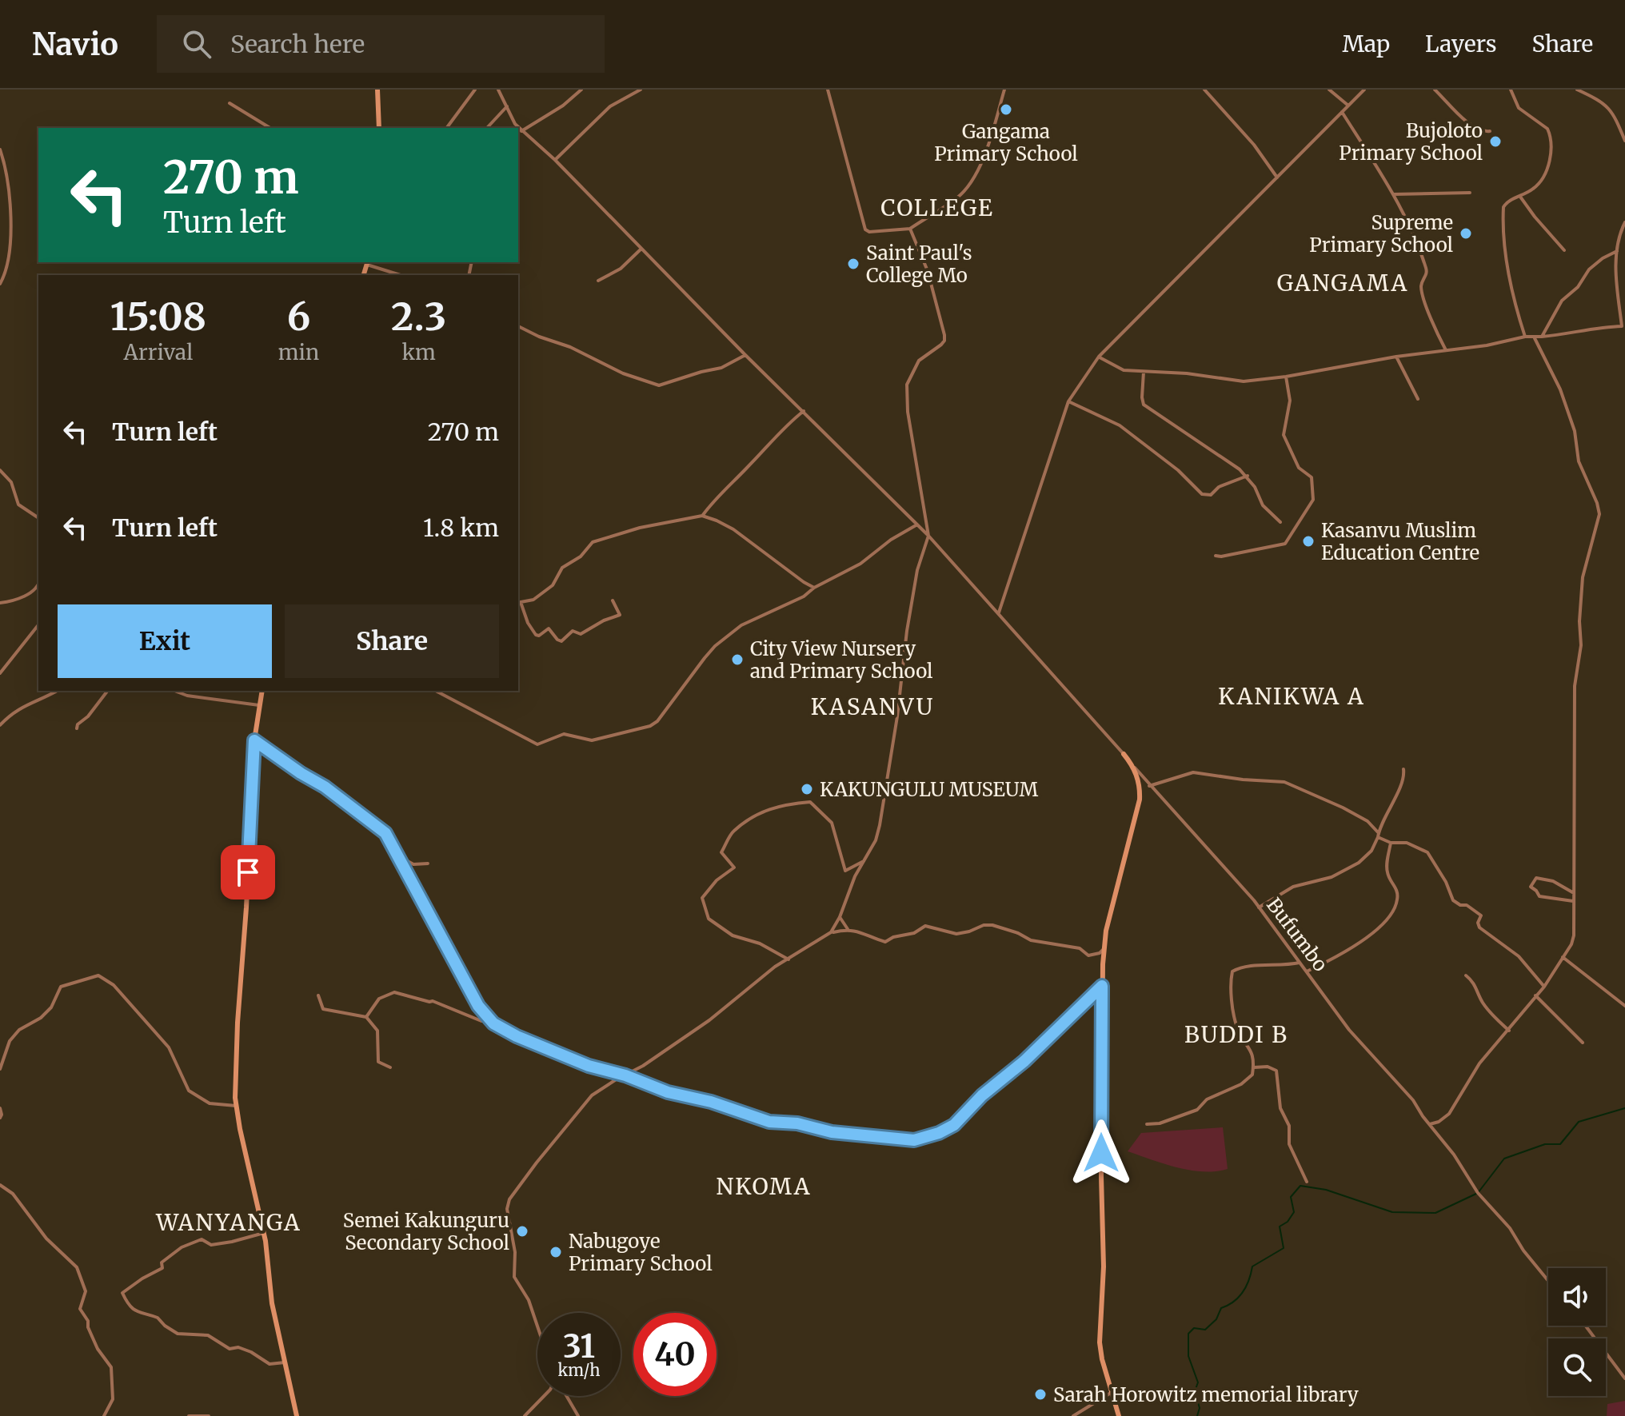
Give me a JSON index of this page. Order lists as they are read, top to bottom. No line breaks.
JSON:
{"streets":{"street":["Bufumbo"]},"districts":["COLLEGE","GANGAMA","KANIKWA A","KASANVU","BUDDI B","NKOMA","WANYANGA"],"places":["Gangama Primary School","Bujoloto Primary School","Supreme Primary School","Saint Paul's College Mo","Kasanvu Muslim Education Centre","City View Nursery and Primary School","KAKUNGULU MUSEUM","Semei Kakunguru Secondary School","Nabugoye Primary School","Sarah Horowitz memorial library"],"page":{"header":"Navio","search":"Search here","nav":["Map","Layers","Share"],"turn":["270 m","Turn left"],"eta":["15:08","Arrival","6","min","2.3","km"],"list":[{"name":"Turn left","value":"270 m"},{"name":"Turn left","value":"1.8 km"}],"buttons":["Exit","Share"],"speed":"31 km/h","limit":"40"}}
